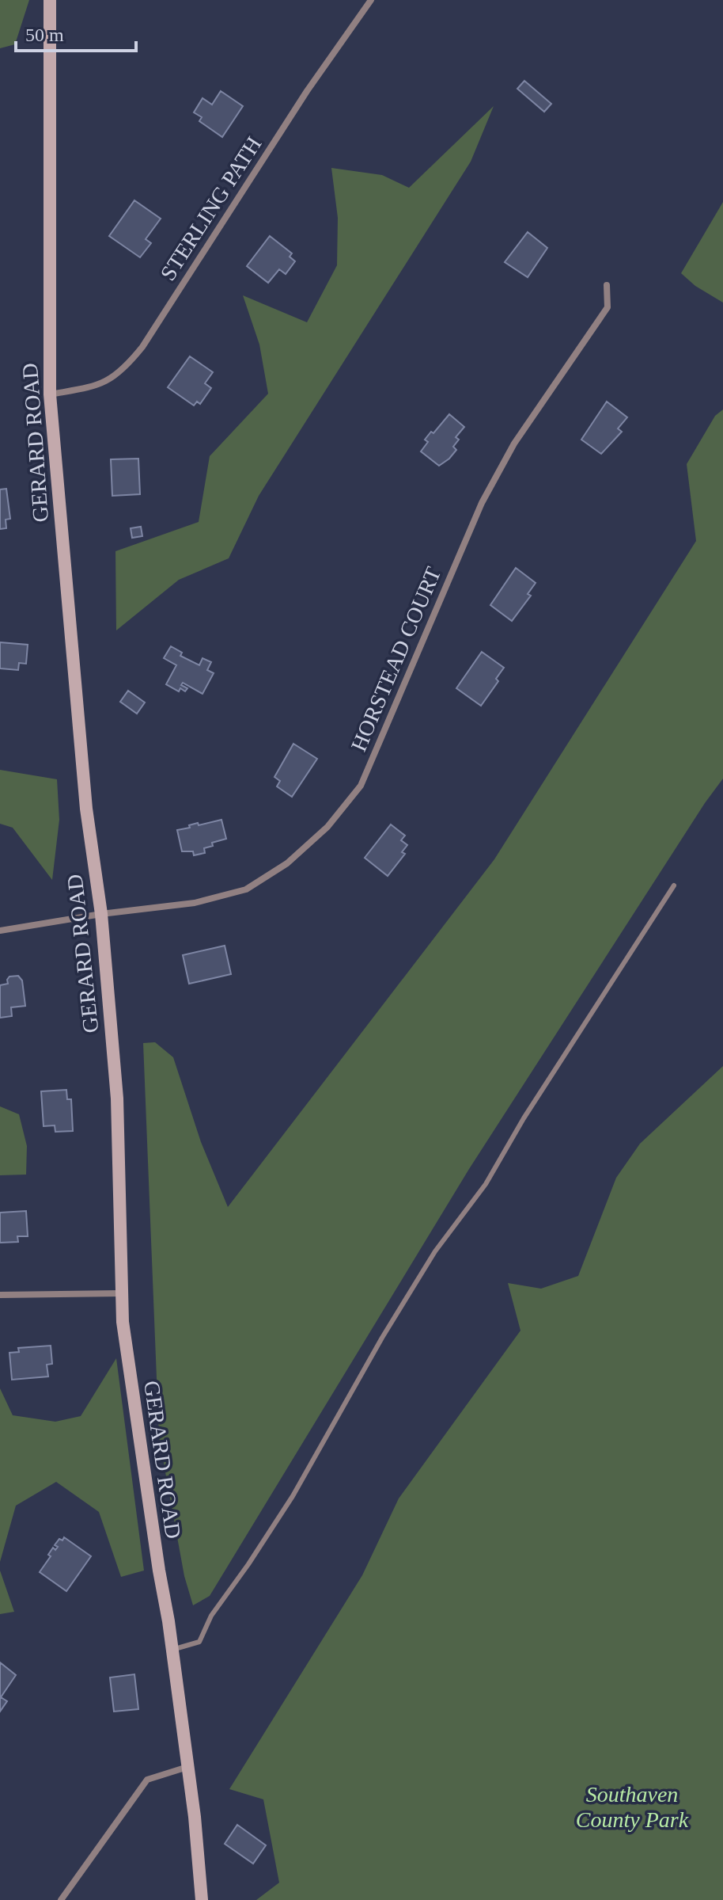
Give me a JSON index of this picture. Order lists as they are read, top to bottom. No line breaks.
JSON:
{"streets":{"street":["STERLING PATH","GERARD ROAD","HORSTEAD COURT"]},"crossings":[["STERLING PATH","GERARD ROAD"],["GERARD ROAD","HORSTEAD COURT"]],"parks":["Southaven County Park"],"scale_bar":"50 m"}
